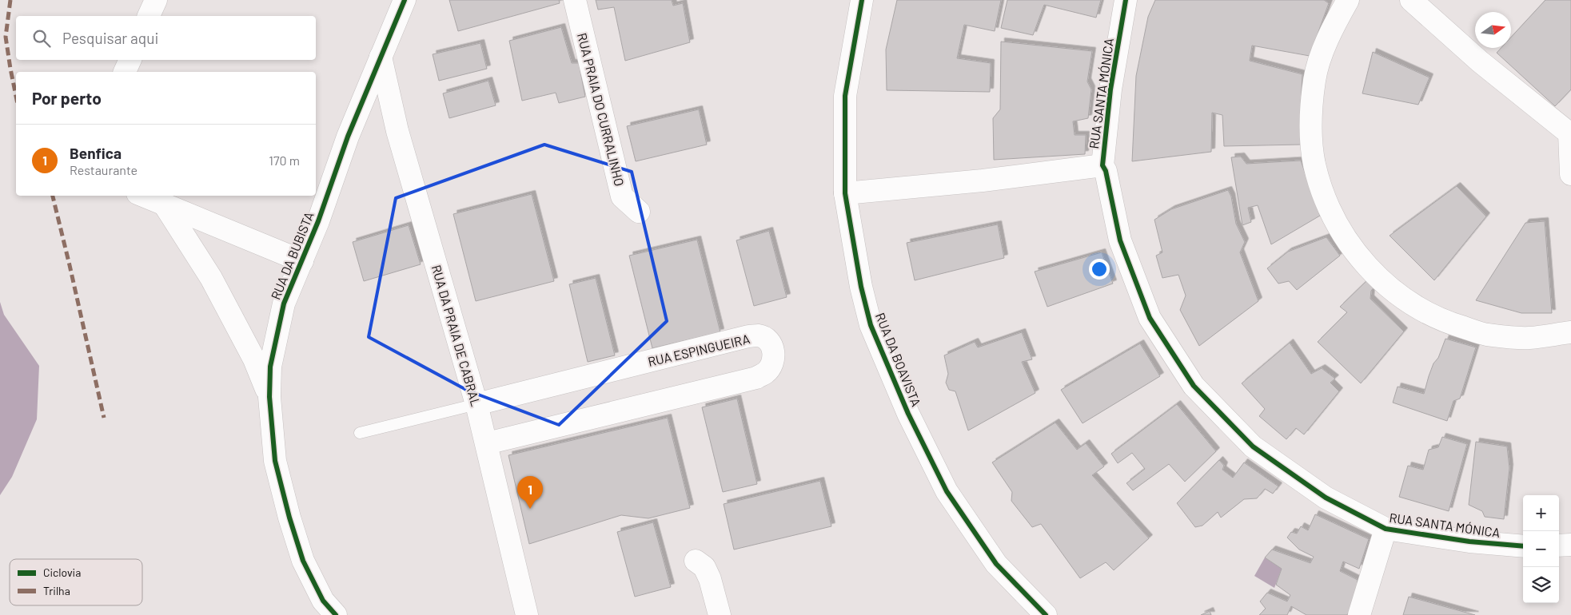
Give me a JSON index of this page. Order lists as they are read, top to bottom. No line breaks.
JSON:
{"streets":{"street":["RUA SANTA MÓNICA","RUA PRAIA DO CURRALINHO","RUA DA BUBISTA","RUA DA PRAIA DE CABRAL","RUA ESPINGUEIRA","RUA DA BOAVISTA"]},"crossings":[["RUA DA BUBISTA","RUA DA PRAIA DE CABRAL"],["RUA DA PRAIA DE CABRAL","RUA ESPINGUEIRA"]],"legend":["Ciclovia","Trilha"],"north":"right","page":{"search":"Pesquisar aqui","heading":"Por perto","list":[{"mark":"1","name":"Benfica","note":"Restaurante","value":"170 m"}],"pins":"1","map_buttons":["+","−"]}}
